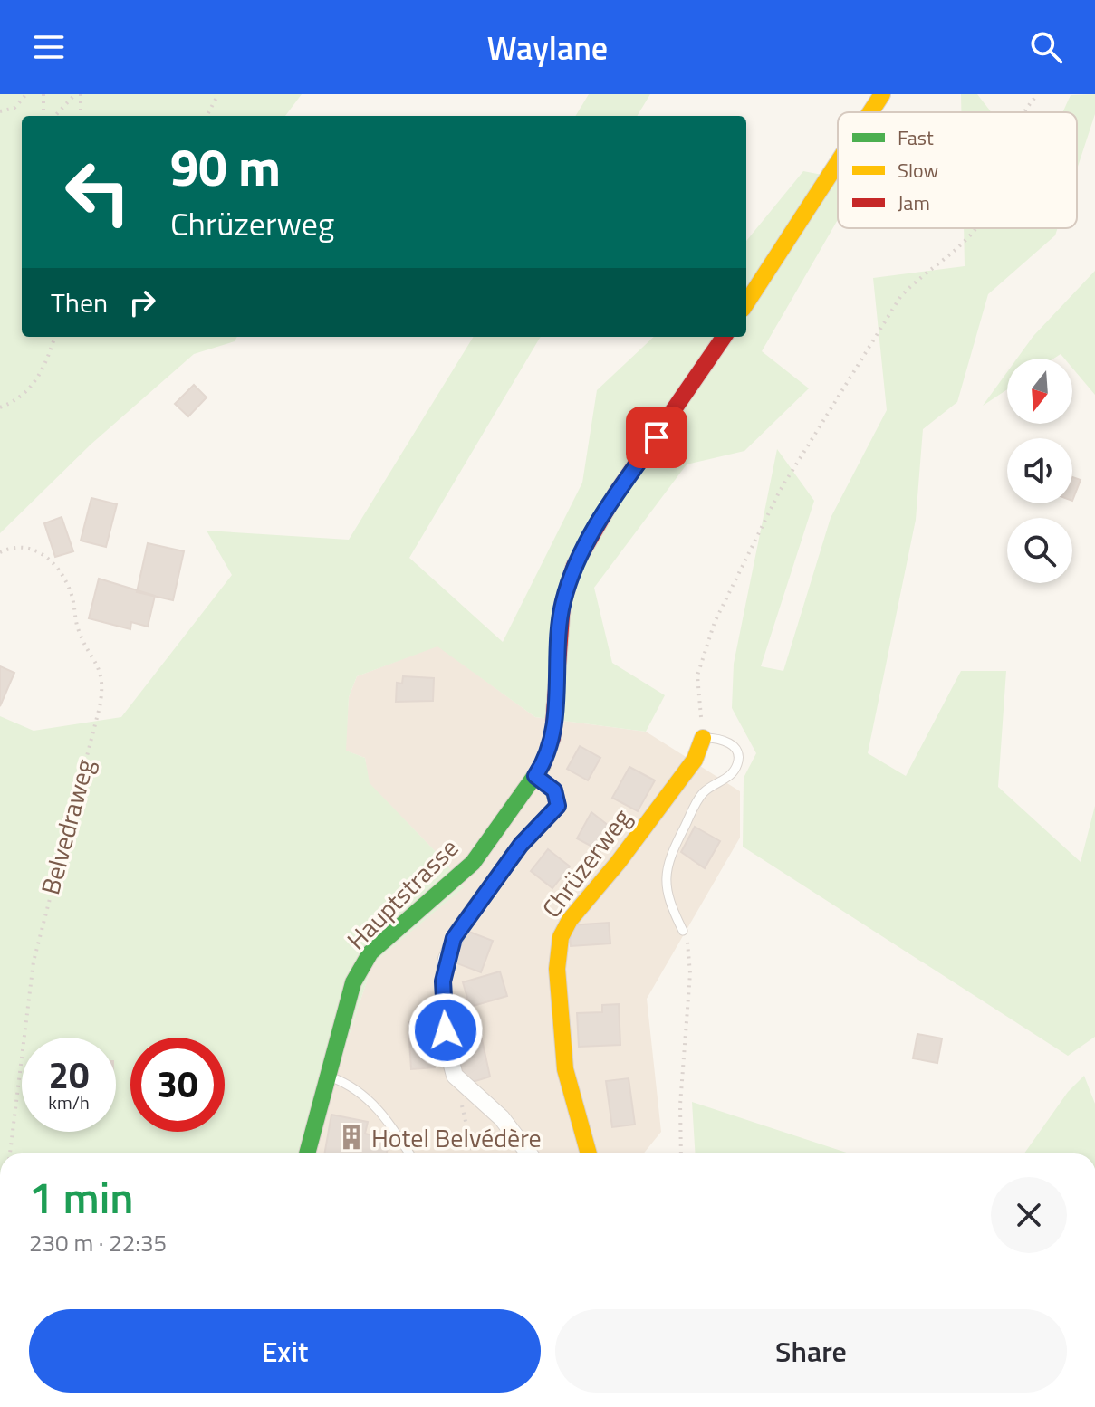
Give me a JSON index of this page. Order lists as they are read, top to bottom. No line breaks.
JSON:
{"streets":{"main road":["Chrüzerweg","Hauptstrasse"],"path":["Belvedraweg"]},"places":{"building":["Hotel Belvédère"]},"legend":["Fast","Slow","Jam"],"north":"bottom","page":{"header":"Waylane","turn":["90 m","Chrüzerweg"],"then":"Then","speed":"20 km/h","limit":"30","heading":["1 min","230 m · 22:35"],"buttons":["Exit","Share"]}}
